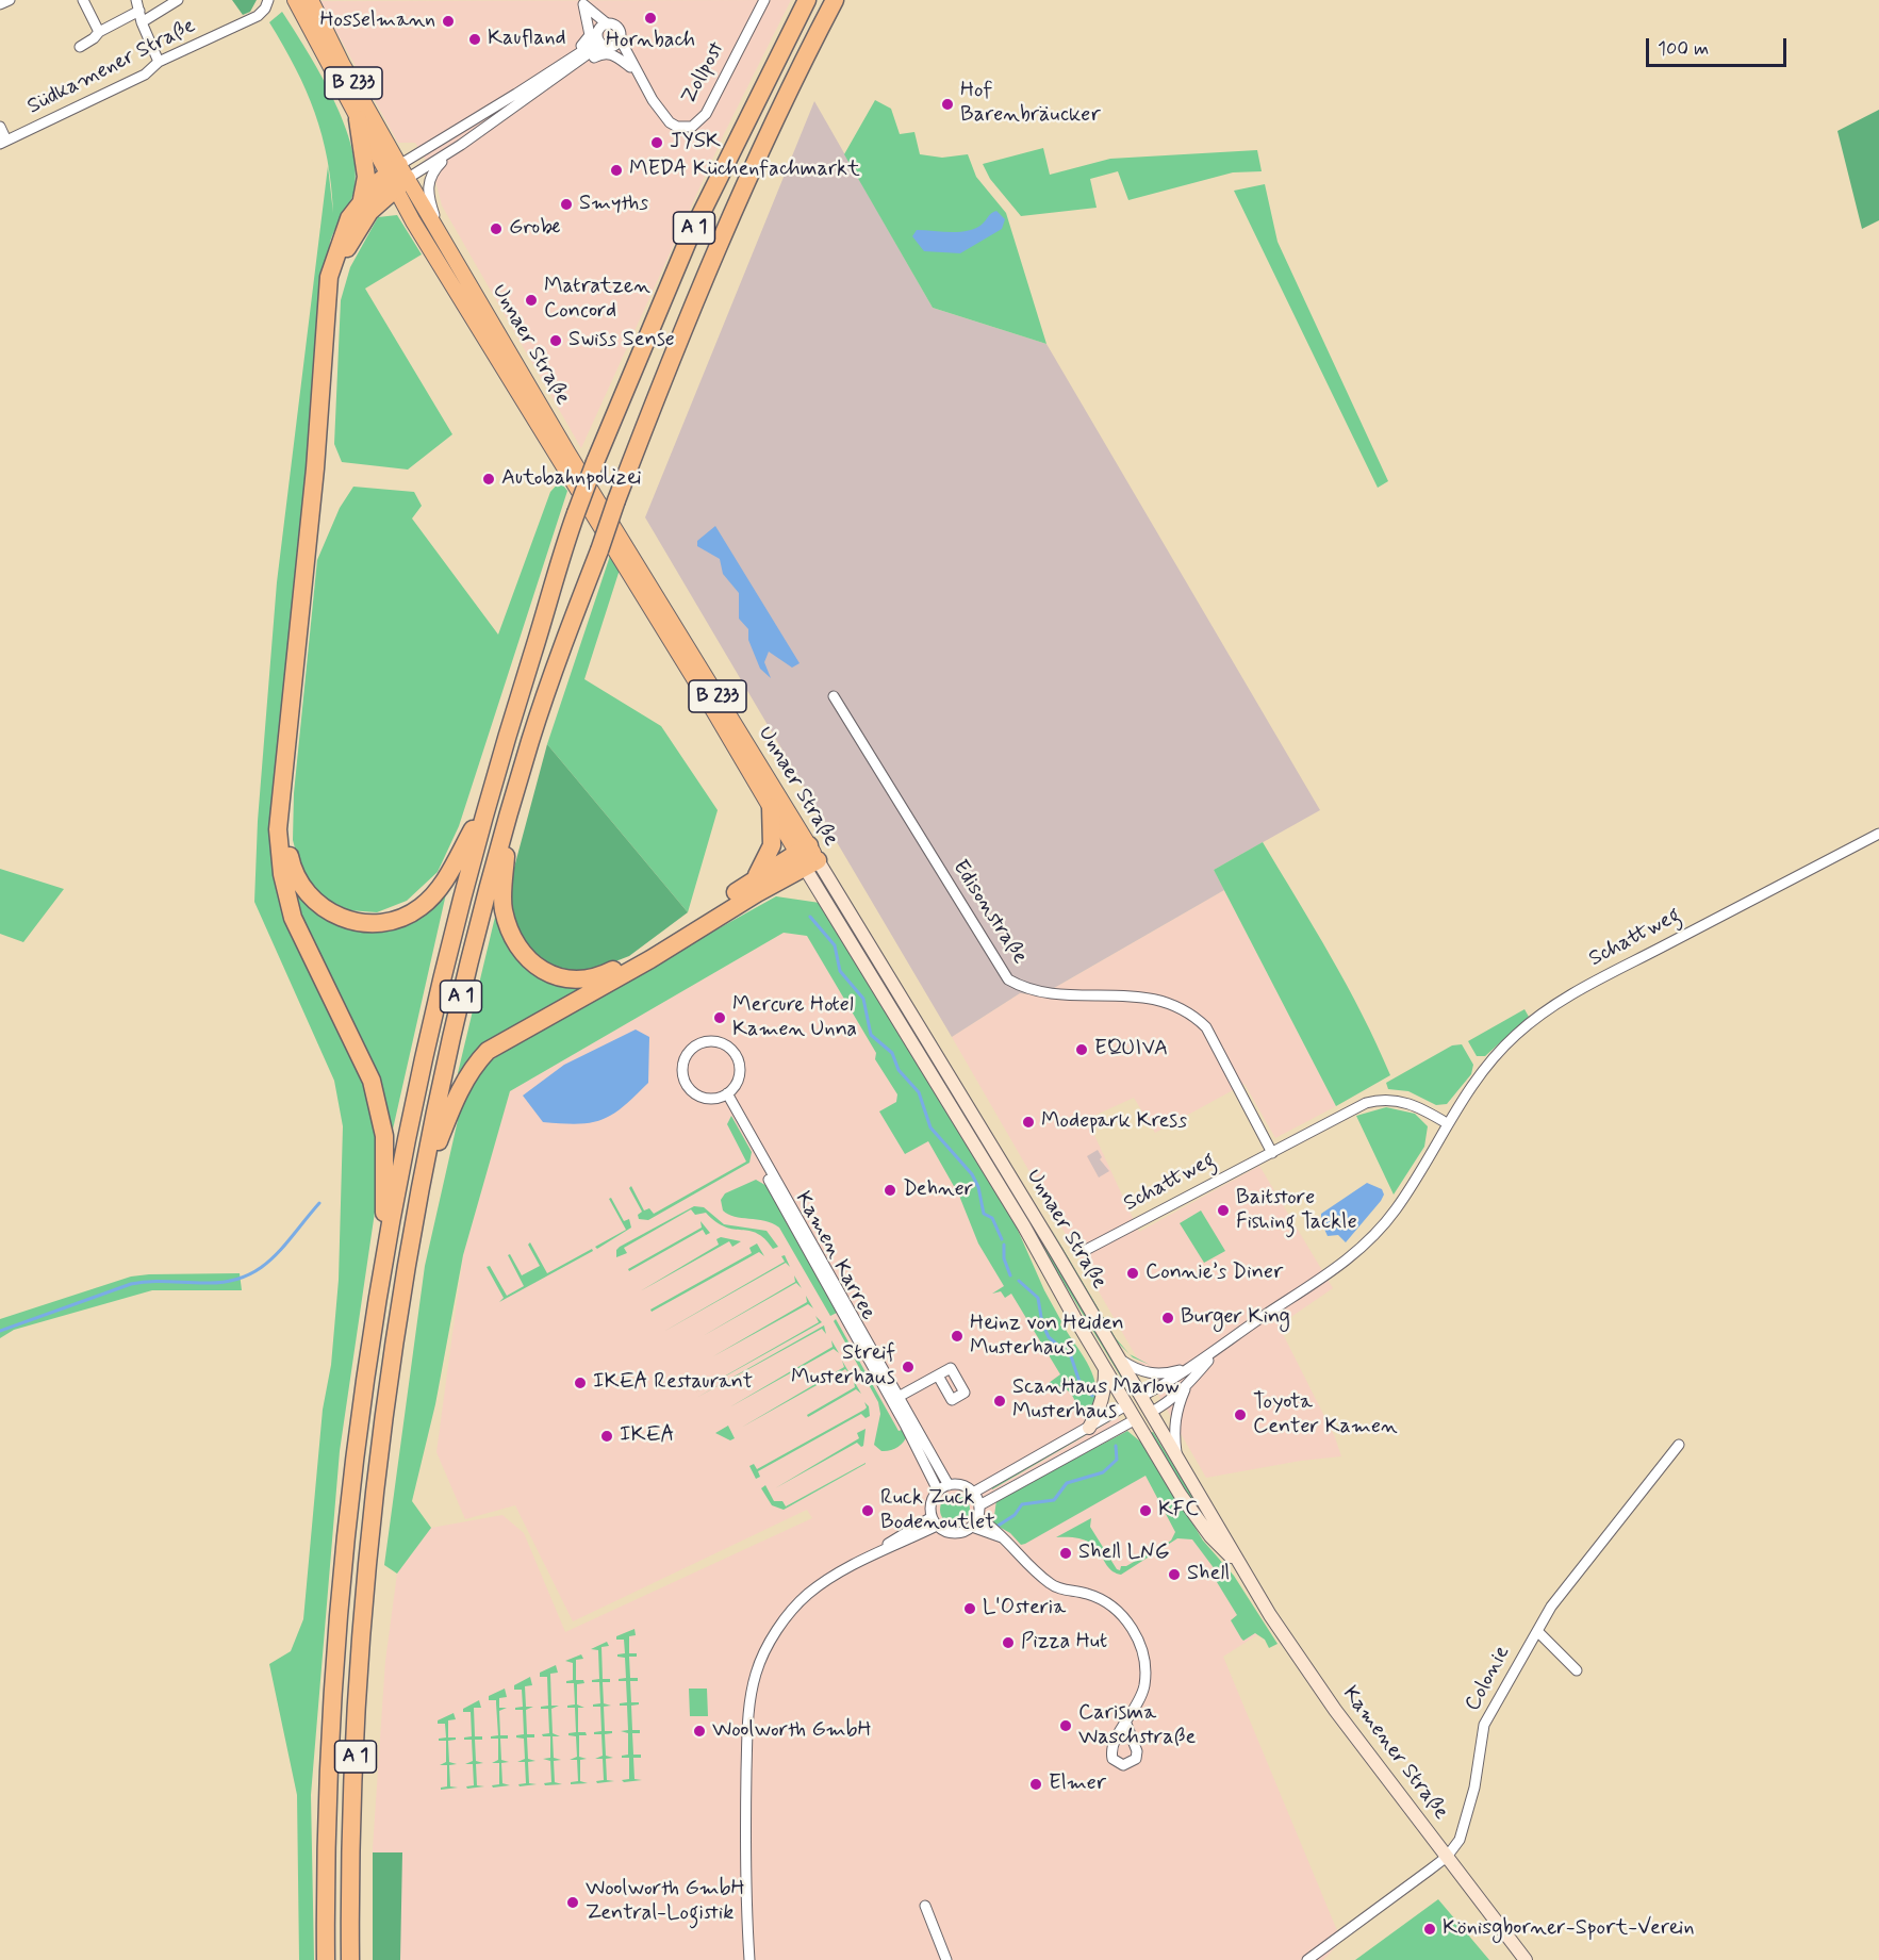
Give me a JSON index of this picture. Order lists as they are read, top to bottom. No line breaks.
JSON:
{"streets":{"highway":["A 1"],"main road":["B 233","Unnaer Straße","Schattweg","Kamener Straße"],"street":["Südkamener Straße","Zollpost","Edisonstraße","Kamen Karree","Colonie"]},"crossings":[["Zollpost","Unnaer Straße"],["Unnaer Straße","Schattweg"],["Unnaer Straße","Kamener Straße"],["Edisonstraße","Schattweg"],["Colonie","Kamener Straße"]],"places":["Hornbach","Hosselmann","Kaufland","Hof Barenbräucker","JYSK","MEDA Küchenfachmarkt","Smyths","Grobe","Matratzen Concord","Swiss Sense","Autobahnpolizei","Mercure Hotel Kamen Unna","EQUIVA","Modepark Kress","Dehner","Baitstore Fishing Tackle","Connie’s Diner","Burger King","Heinz von Heiden Musterhaus","Streif Musterhaus","IKEA Restaurant","ScanHaus Marlow Musterhaus","Toyota Center Kamen","IKEA","Ruck Zuck Bodenoutlet","KFC","Shell LNG","Shell","L'Osteria","Pizza Hut","Carisma Waschstraße","Woolworth GmbH","Elmer","Woolworth GmbH Zentral-Logistik","Könisgborner-Sport-Verein"],"scale_bar":"100 m"}
